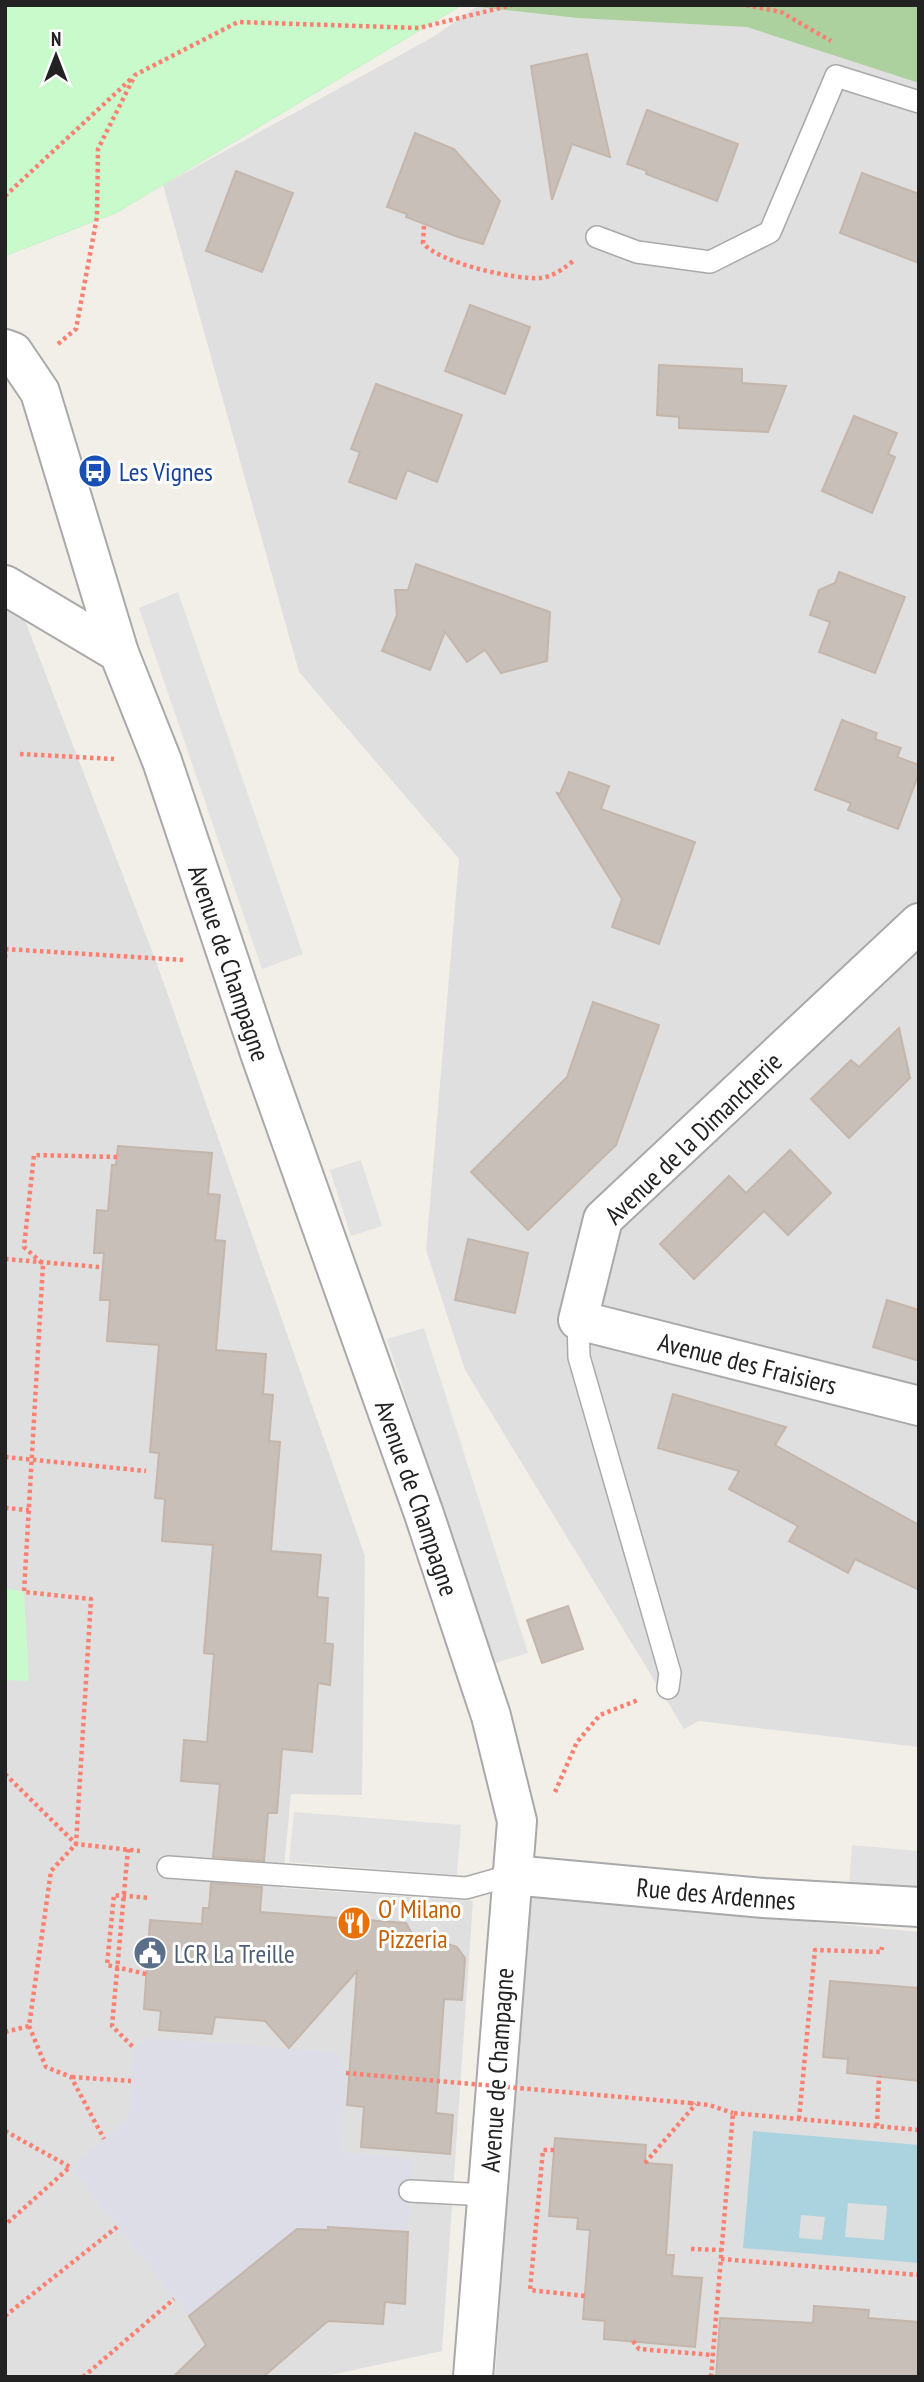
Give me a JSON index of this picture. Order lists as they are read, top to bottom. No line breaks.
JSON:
{"streets":{"street":["Avenue de Champagne","Avenue de la Dimancherie","Avenue des Fraisiers","Rue des Ardennes"]},"crossings":[["Avenue de Champagne","Rue des Ardennes"],["Avenue de la Dimancherie","Avenue des Fraisiers"]],"places":{"bus stop":["Les Vignes"],"restaurant":["O' Milano Pizzeria"],"public building":["LCR La Treille"]},"north":"top"}
